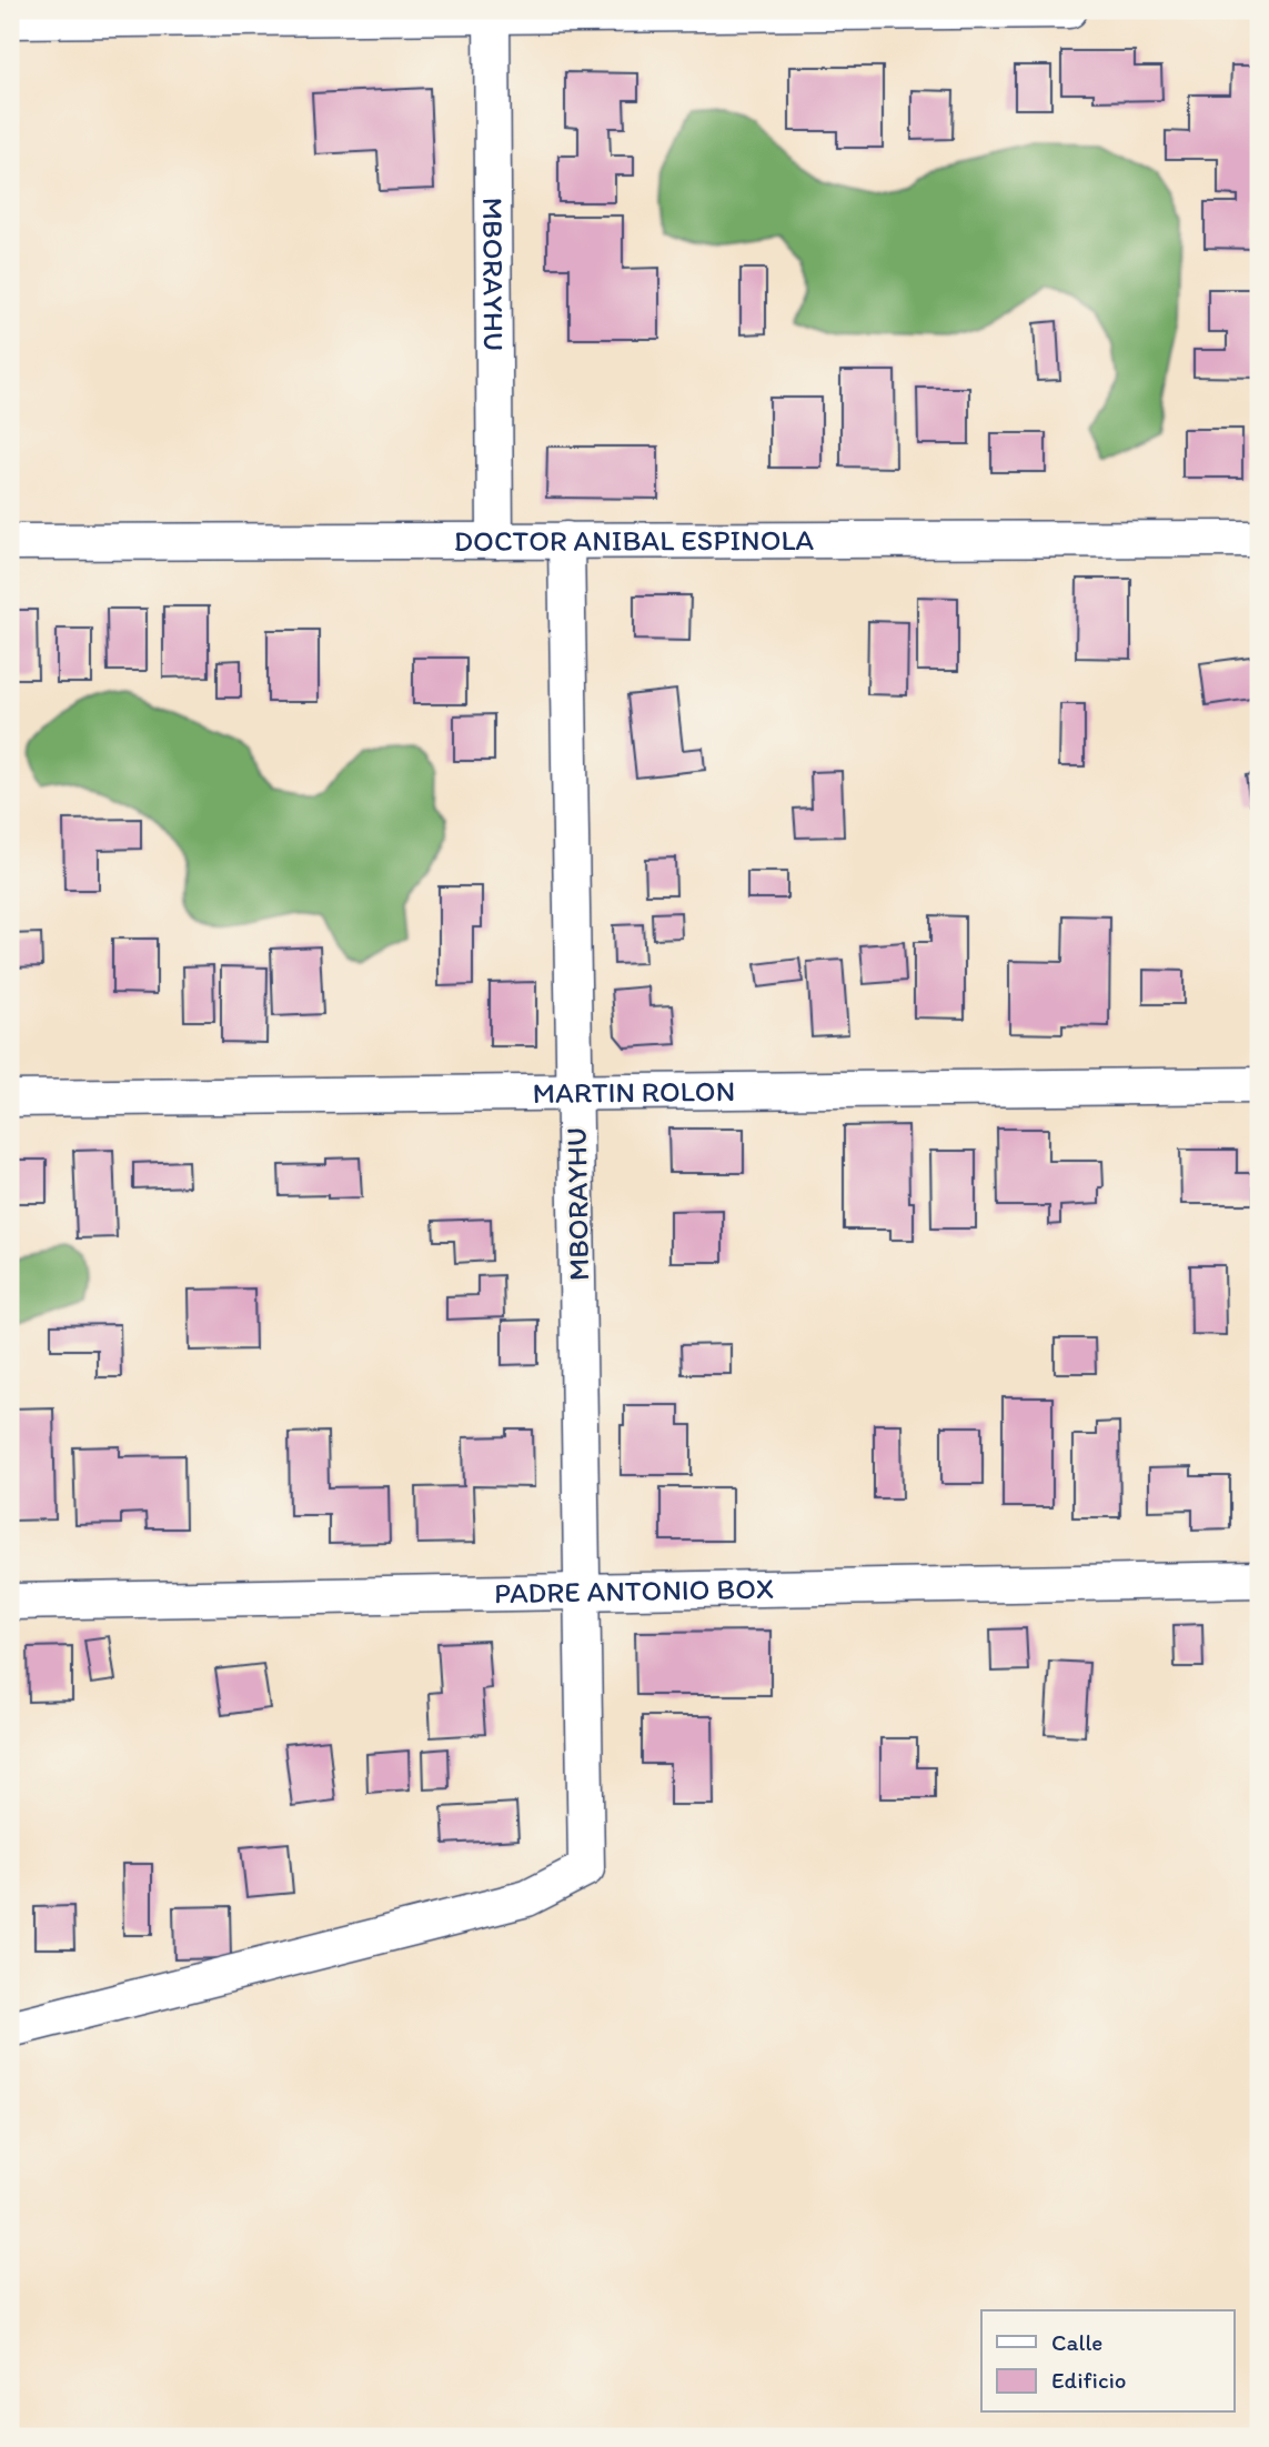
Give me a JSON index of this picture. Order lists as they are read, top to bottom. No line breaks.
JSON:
{"streets":{"street":["MBORAYHU","DOCTOR ANIBAL ESPINOLA","MARTIN ROLON","PADRE ANTONIO BOX"]},"crossings":[["MBORAYHU","DOCTOR ANIBAL ESPINOLA"],["MBORAYHU","MARTIN ROLON"],["MBORAYHU","PADRE ANTONIO BOX"]],"legend":["Calle","Edificio"]}
